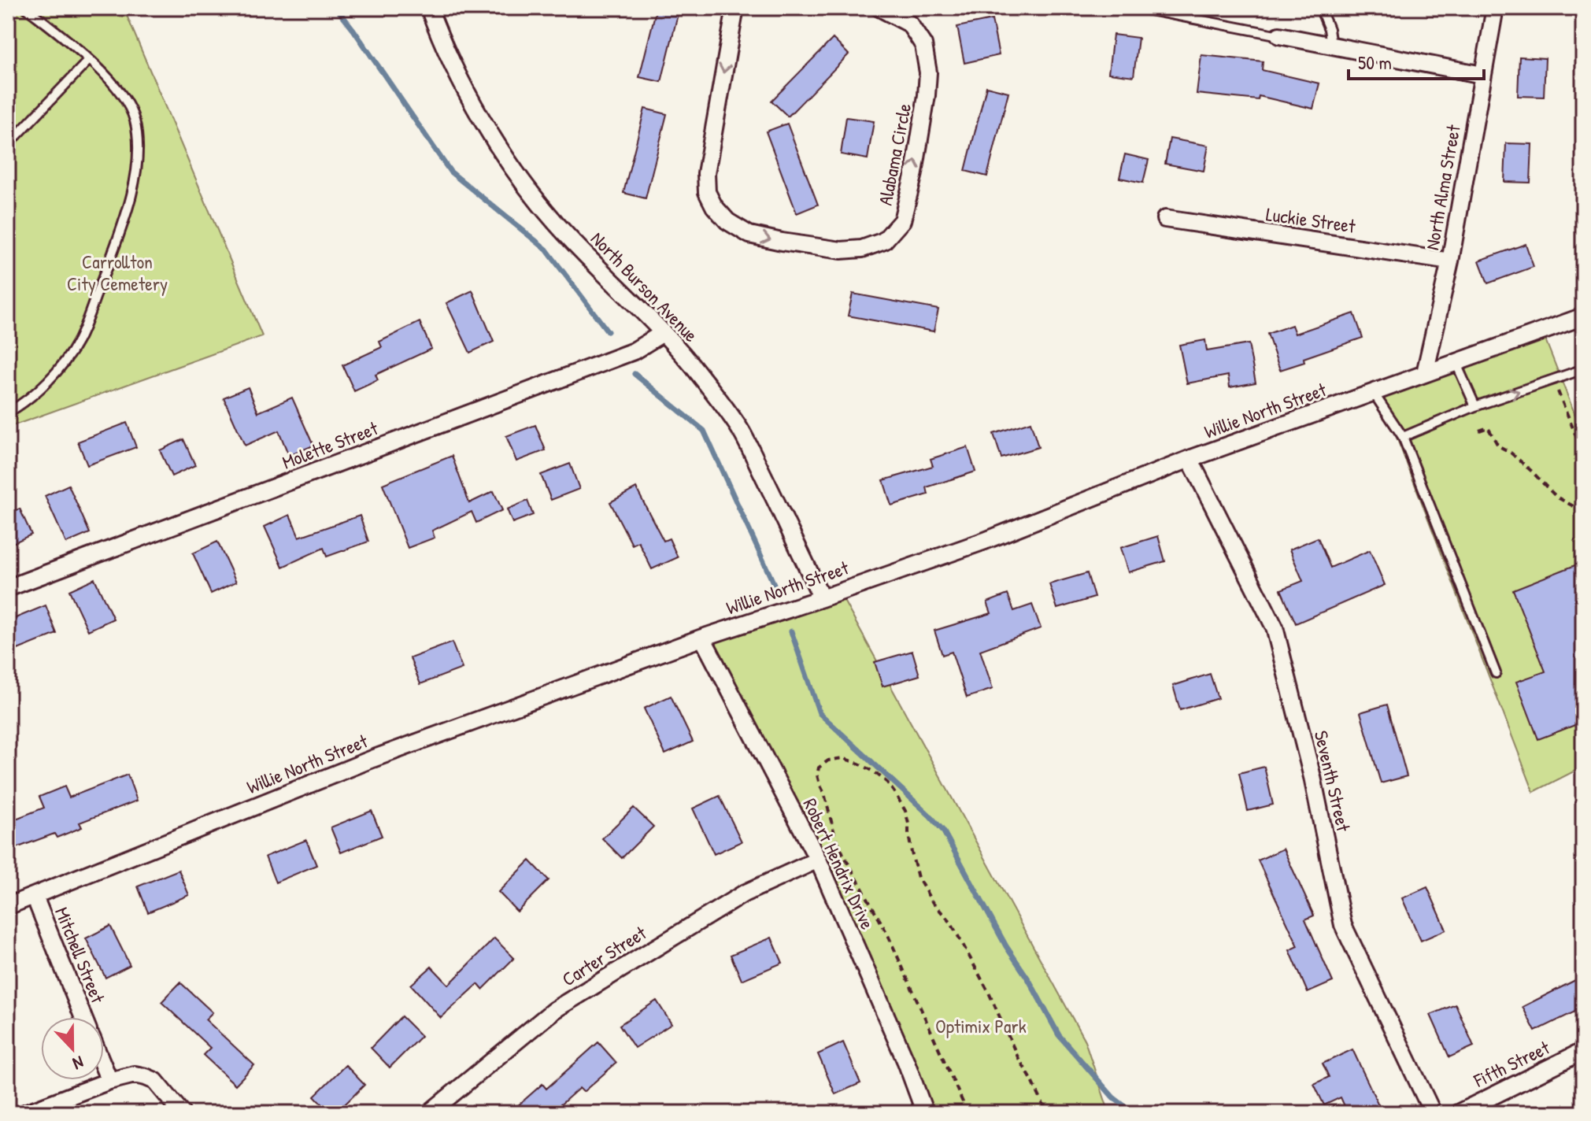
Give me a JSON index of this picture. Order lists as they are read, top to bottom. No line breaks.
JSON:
{"streets":{"street":["Alabama Circle","North Alma Street","Luckie Street","North Burson Avenue","Willie North Street","Molette Street","Seventh Street","Robert Hendrix Drive","Mitchell Street","Carter Street","Fifth Street"]},"crossings":[["North Alma Street","Luckie Street"],["North Alma Street","Willie North Street"],["North Burson Avenue","Willie North Street"],["North Burson Avenue","Molette Street"],["Willie North Street","Seventh Street"],["Willie North Street","Robert Hendrix Drive"],["Willie North Street","Mitchell Street"],["Robert Hendrix Drive","Carter Street"]],"parks":["Carrollton City Cemetery","Optimix Park"],"scale_bar":"50 m","north":"bottom"}
